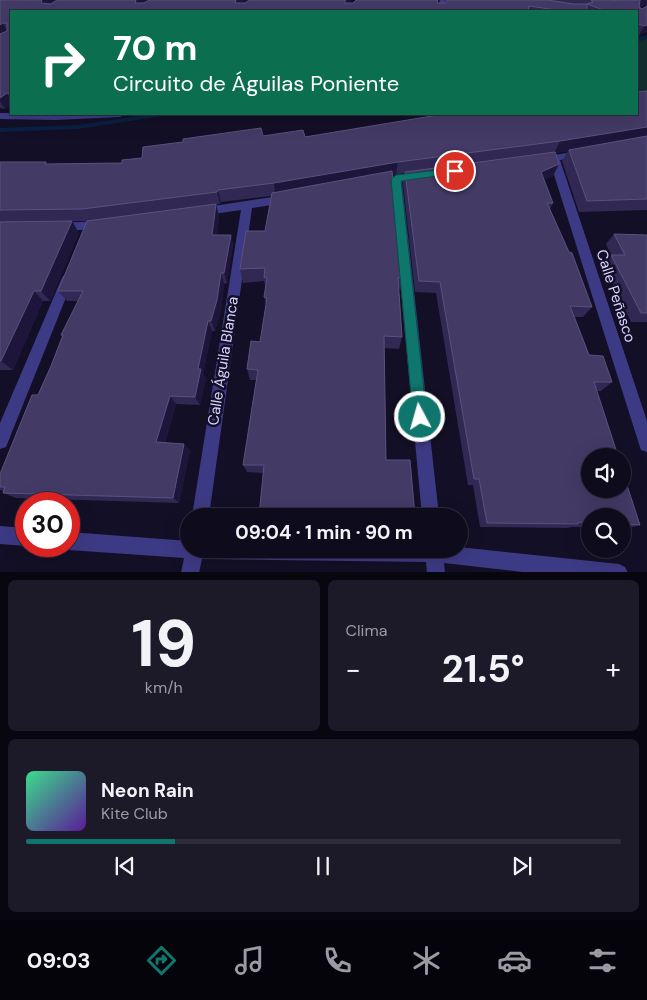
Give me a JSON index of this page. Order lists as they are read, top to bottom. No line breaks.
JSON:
{"streets":{"street":["Calle Peñasco","Calle Águila Blanca"]},"page":{"turn":["70 m","Circuito de Águilas Poniente"],"limit":"30","trip":"09:04 · 1 min · 90 m","tile":[["19","km/h"],"Clima"],"heat":["−","21.5°","+"],"song":["Neon Rain","Kite Club"],"tabs":"09:03"}}
